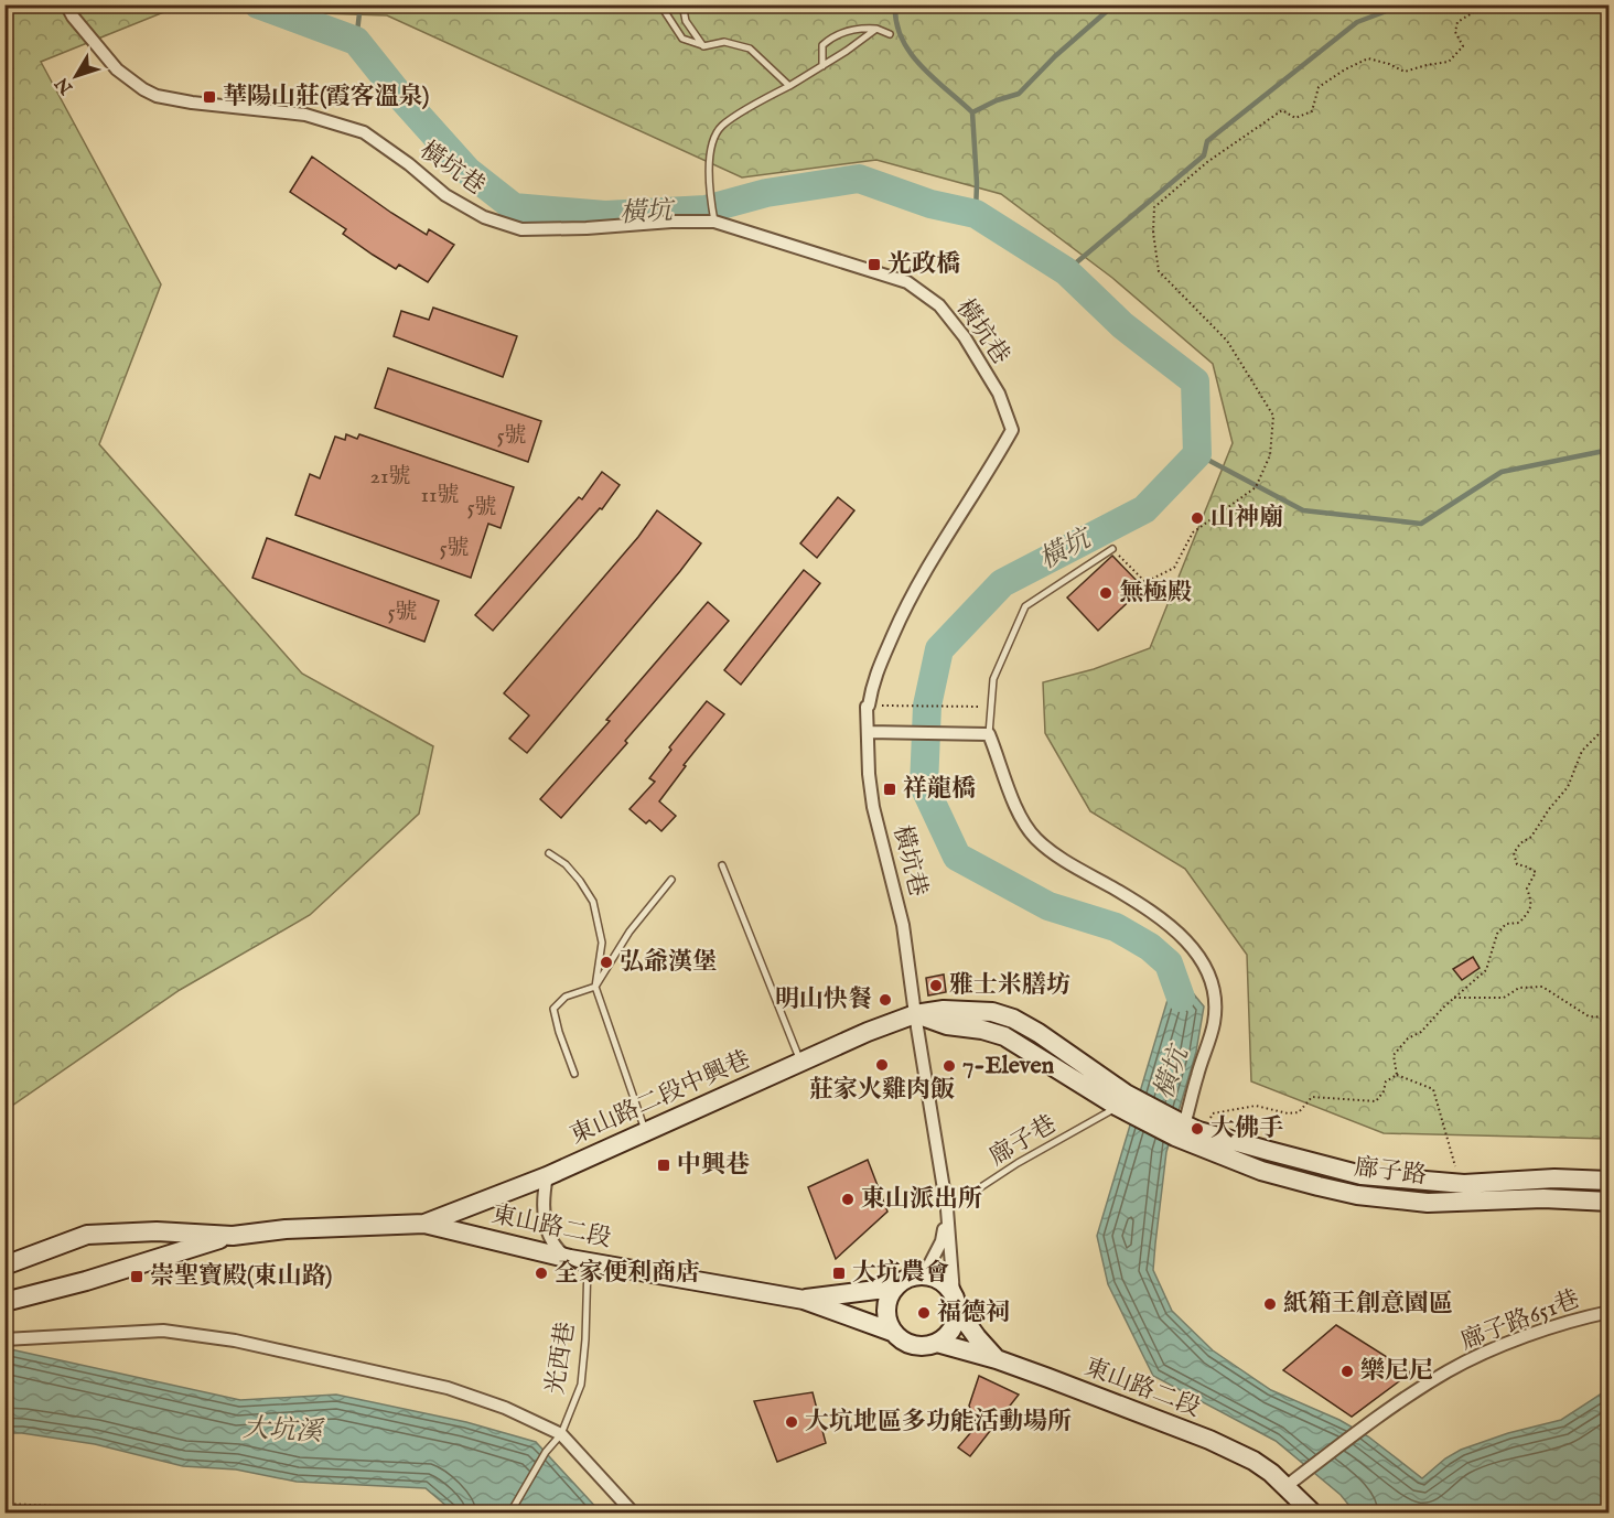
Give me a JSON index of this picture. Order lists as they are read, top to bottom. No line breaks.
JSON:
{"streets":{"main road":["東山路二段中興巷","廍子路","東山路二段"],"street":["橫坑巷","廍子路651巷"],"lane":["廍子巷","光西巷"]},"crossings":[["橫坑巷","東山路二段中興巷"],["橫坑巷","廍子巷"],["橫坑巷","東山路二段"],["東山路二段中興巷","東山路二段"],["東山路二段","廍子路651巷"],["東山路二段","光西巷"]],"water":["橫坑","大坑溪"],"places":{"transit":["華陽山莊(霞客溫泉)","光政橋","祥龍橋","中興巷","大坑農會","崇聖寶殿(東山路)"],"other":["山神廟","無極殿","弘爺漢堡","雅士米膳坊","明山快餐","莊家火雞肉飯","7-Eleven","大佛手","東山派出所","全家便利商店","紙箱王創意園區","福德祠","樂尼尼","大坑地區多功能活動場所"]},"house_numbers":["5號","21號","11號","5號","5號","5號"],"north":"bottom left"}
